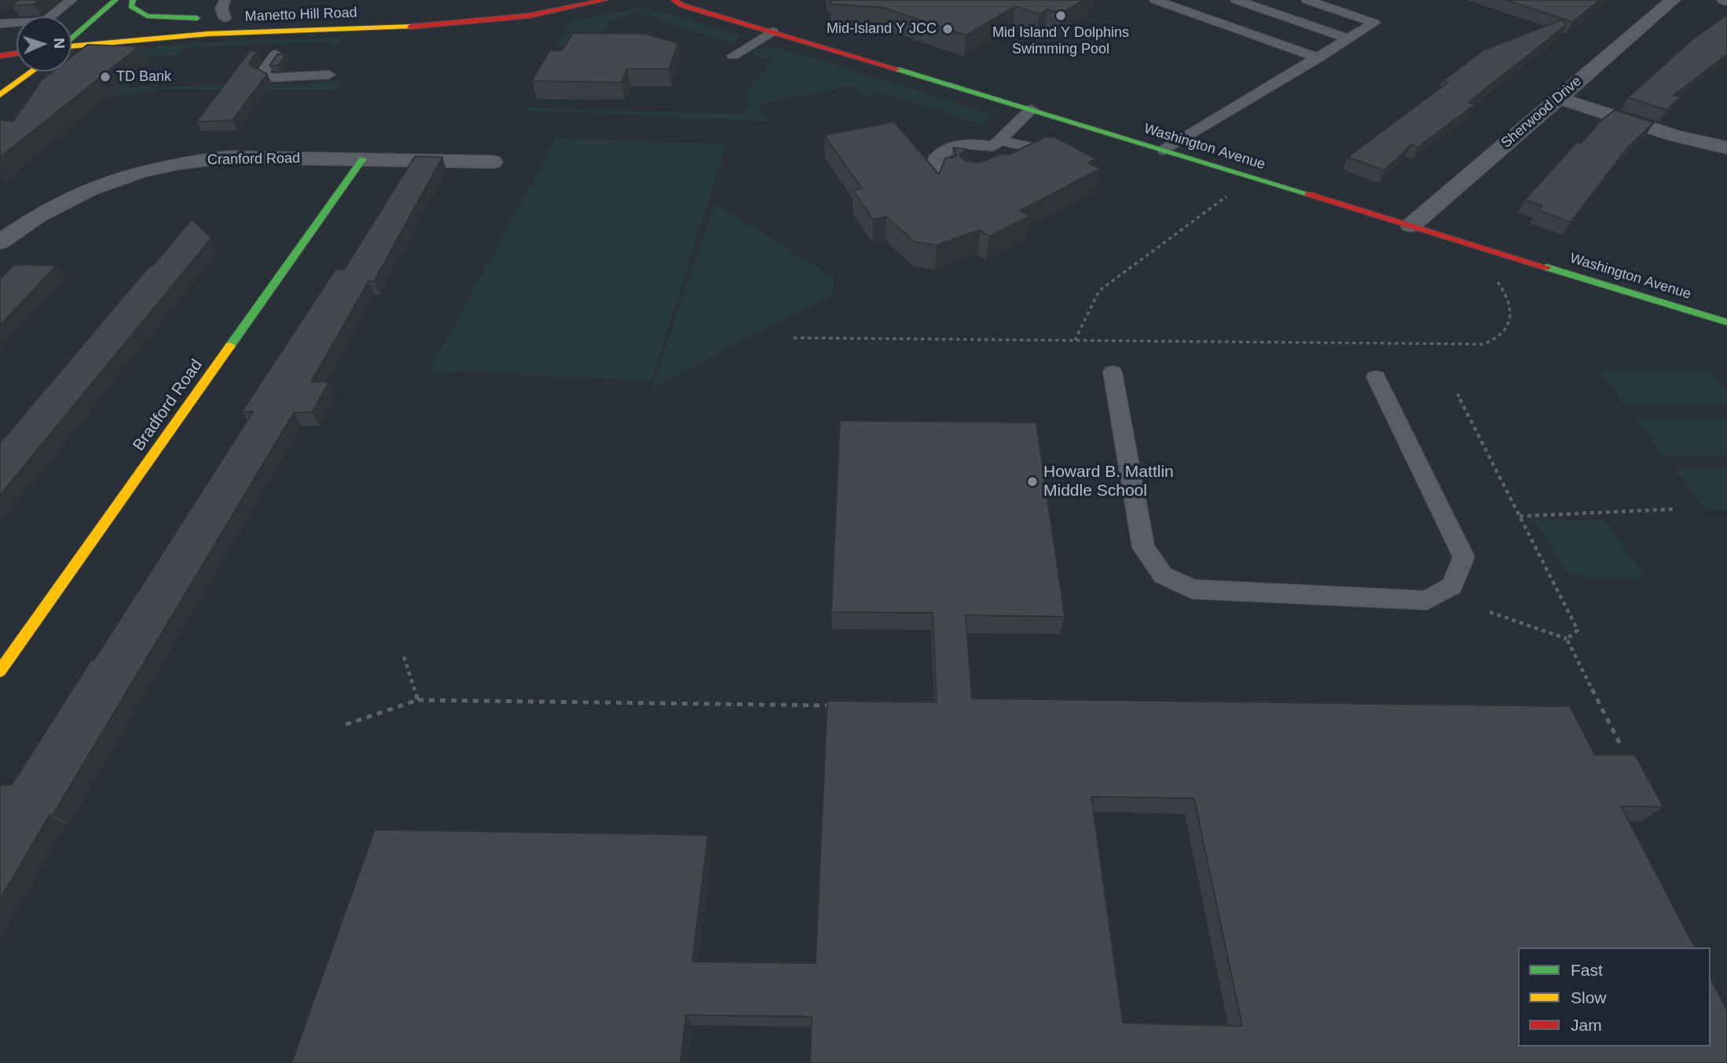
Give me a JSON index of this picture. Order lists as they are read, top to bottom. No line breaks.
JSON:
{"streets":{"main road":["Manetto Hill Road","Washington Avenue","Bradford Road"],"street":["Sherwood Drive","Cranford Road"]},"crossings":[["Sherwood Drive","Washington Avenue"],["Cranford Road","Bradford Road"]],"places":["Mid Island Y Dolphins Swimming Pool","Mid-Island Y JCC","TD Bank","Howard B. Mattlin Middle School"],"legend":["Fast","Slow","Jam"],"north":"right"}
